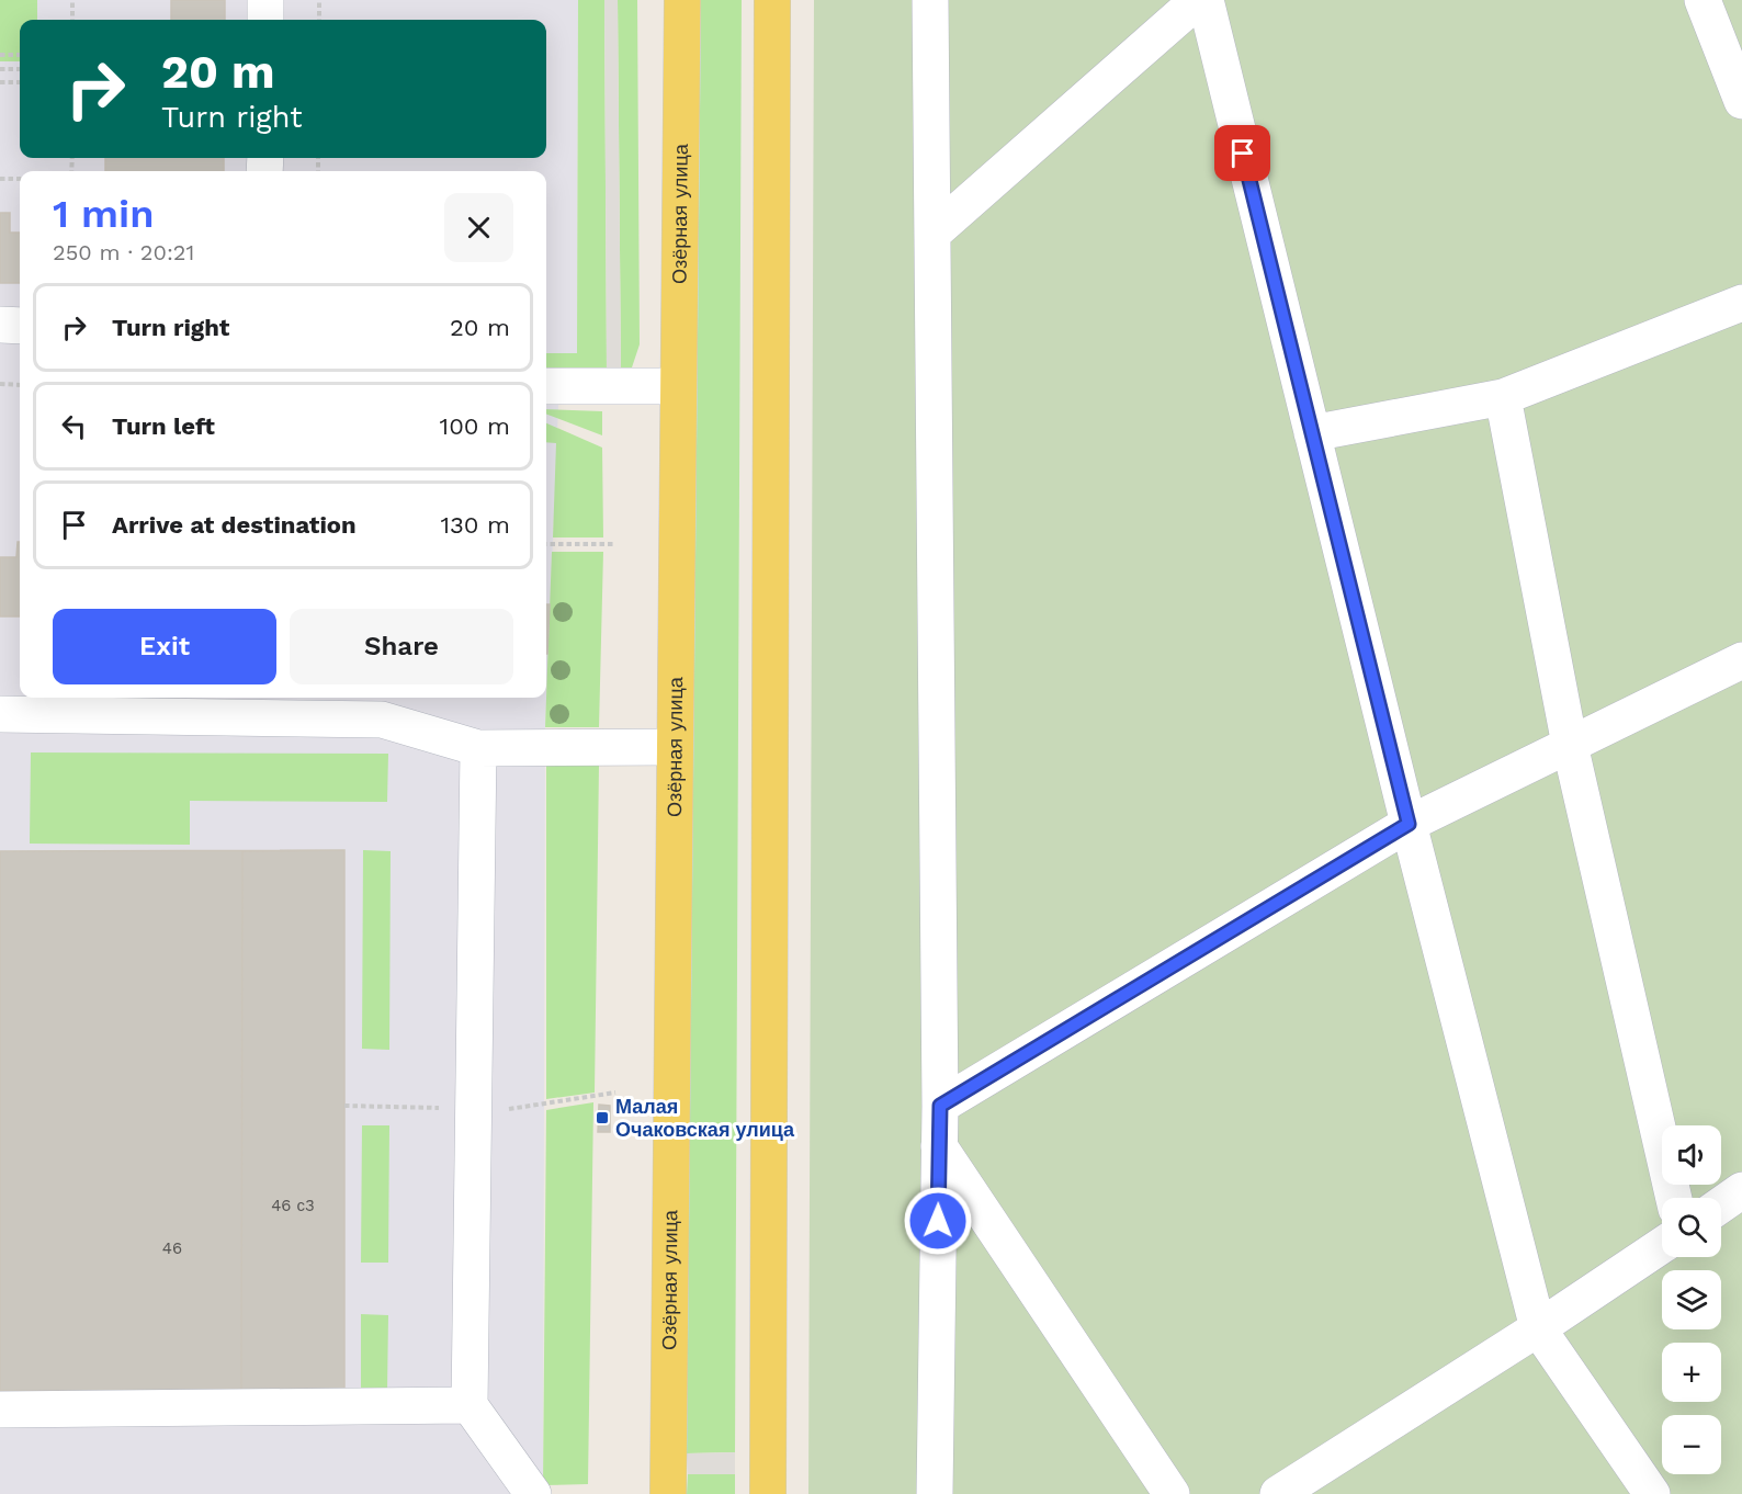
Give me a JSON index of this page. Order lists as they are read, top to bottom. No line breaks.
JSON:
{"streets":{"main road":["Озёрная улица"]},"places":{"transit":["Малая Очаковская улица"]},"house_numbers":["46 с3","46"],"page":{"turn":["20 m","Turn right"],"heading":["1 min","250 m · 20:21"],"list":[{"name":"Turn right","value":"20 m"},{"name":"Turn left","value":"100 m"},{"name":"Arrive at destination","value":"130 m"}],"buttons":["Exit","Share"],"map_buttons":["+","−"]}}
